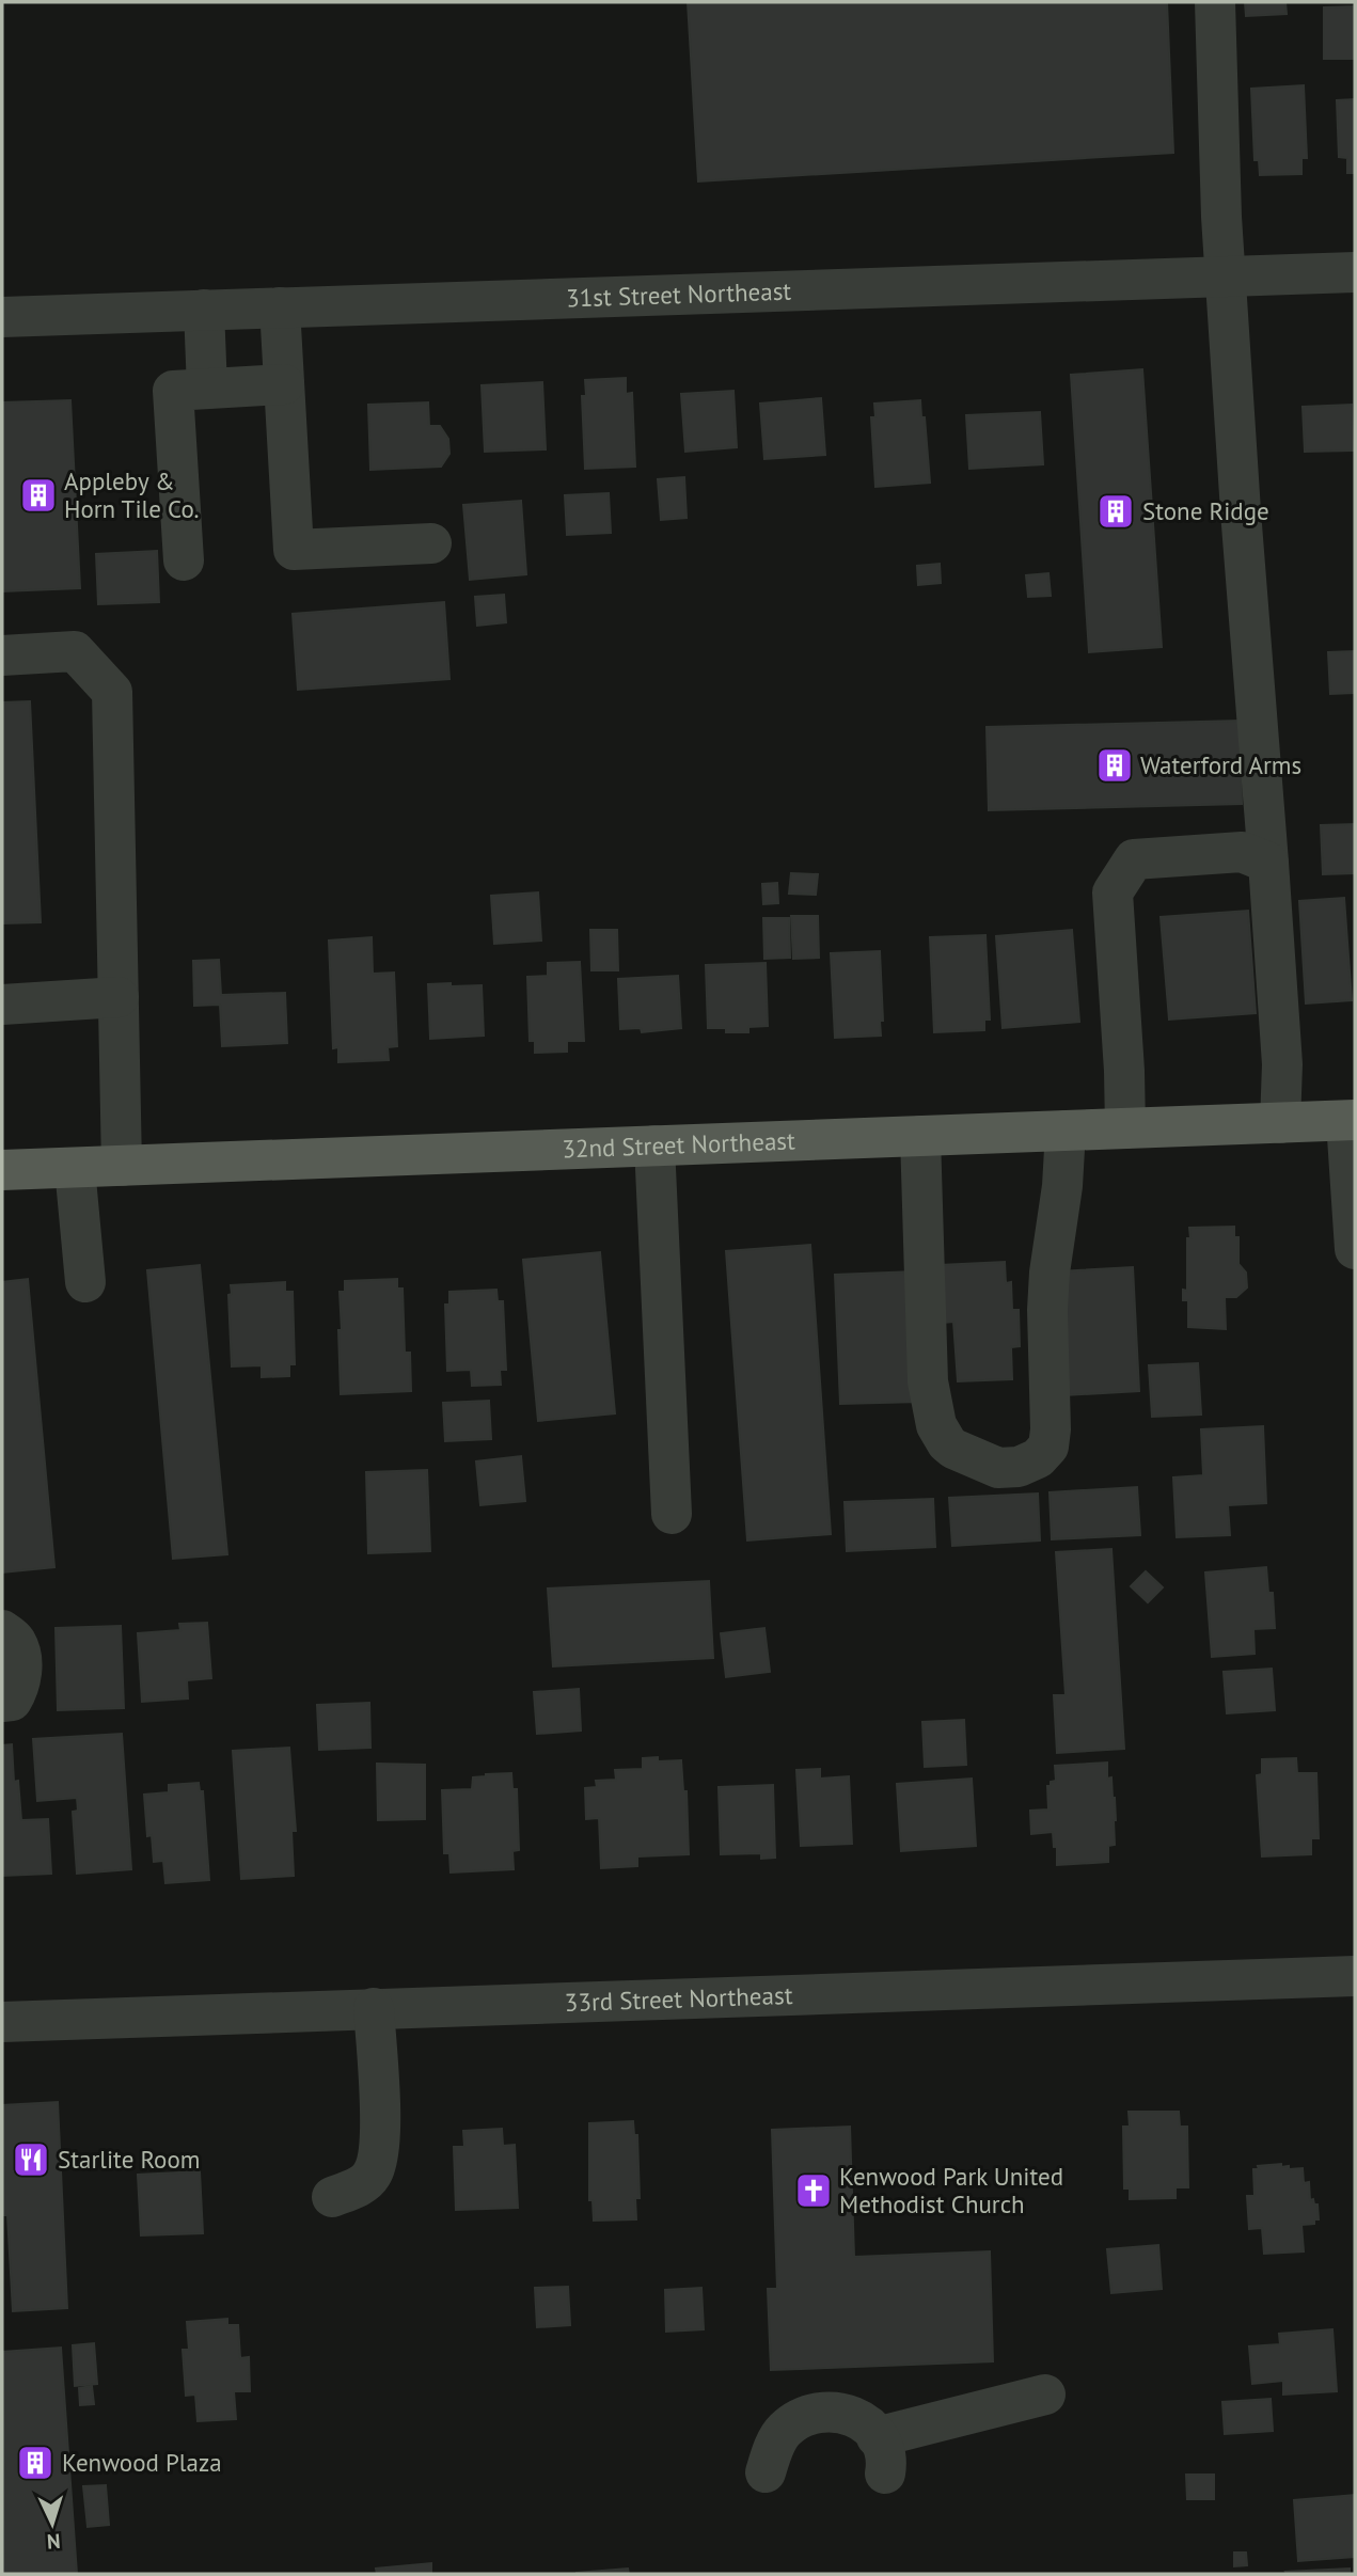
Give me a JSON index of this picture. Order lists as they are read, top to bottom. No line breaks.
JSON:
{"streets":{"main road":["32nd Street Northeast"],"street":["31st Street Northeast","33rd Street Northeast"]},"places":{"building":["Appleby & Horn Tile Co.","Stone Ridge","Waterford Arms","Kenwood Plaza"],"restaurant":["Starlite Room"],"church":["Kenwood Park United Methodist Church"]},"north":"bottom"}
